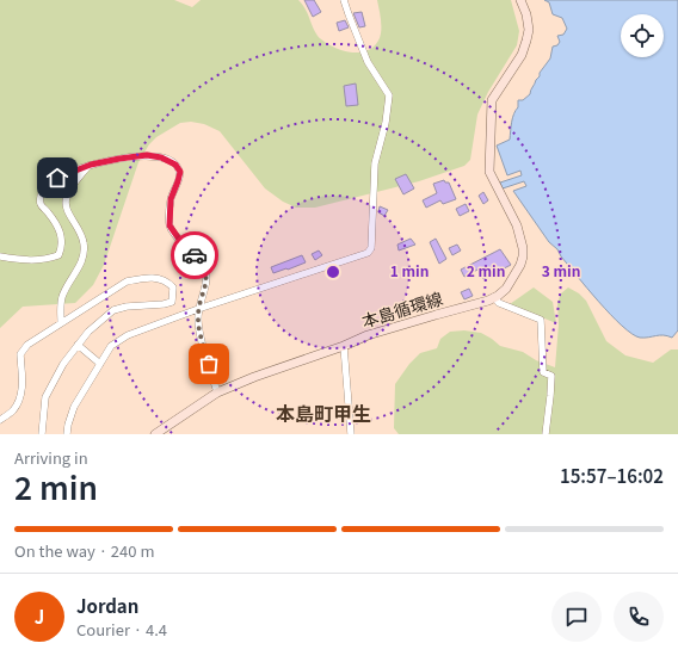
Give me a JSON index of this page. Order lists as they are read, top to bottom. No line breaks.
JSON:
{"streets":{"main road":["本島循環線"]},"districts":["本島町甲生"],"page":{"heading":["2 min","Arriving in","15:57–16:02"],"panel":["Jordan","Courier · 4.4"],"bar":"On the way · 240 m","round":"J"},"rings":["1 min","2 min","3 min"]}
